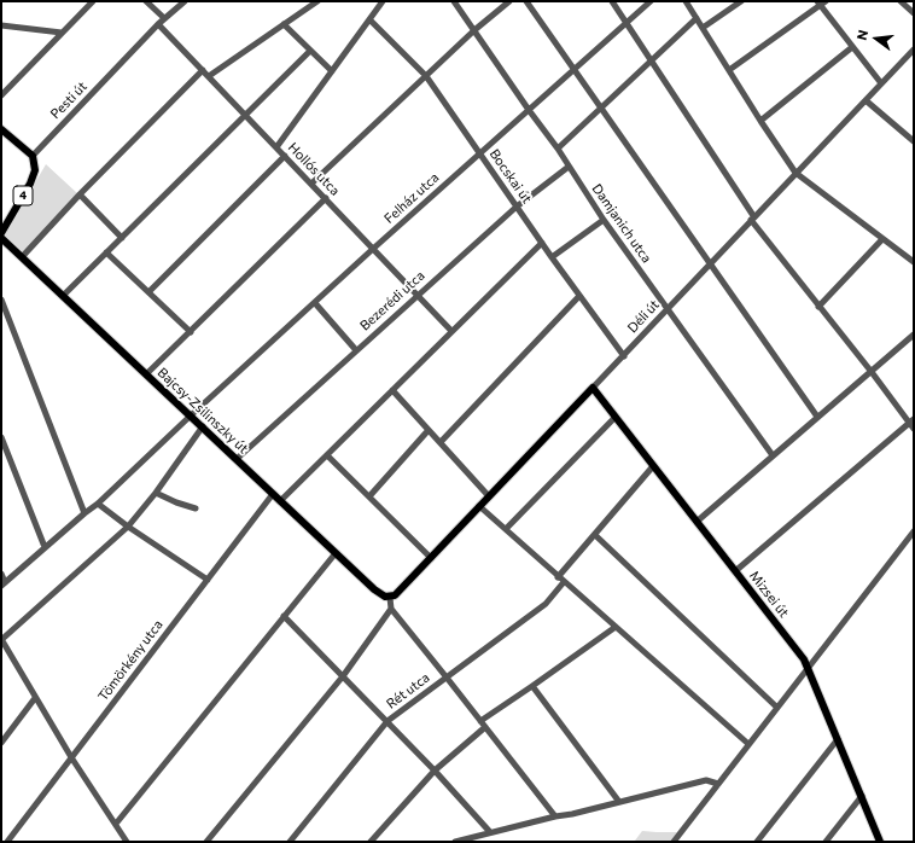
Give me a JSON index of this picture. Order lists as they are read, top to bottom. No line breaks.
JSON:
{"streets":{"main road":["4","Déli út","Bajcsy-Zsilinszky út","Mizsei út"],"street":["Pesti út","Hollós utca","Bocskai út","Felház utca","Damjanich utca","Bezerédi utca","Tömörkény utca","Rét utca"]},"crossings":[["Pesti út","Hollós utca"],["Pesti út","4"],["Hollós utca","Felház utca"],["Hollós utca","Bezerédi utca"],["Bocskai út","Felház utca"],["Bocskai út","Bezerédi utca"],["Bocskai út","Déli út"],["Felház utca","Damjanich utca"],["Felház utca","Bajcsy-Zsilinszky út"],["Damjanich utca","Bezerédi utca"],["Damjanich utca","Déli út"],["Bezerédi utca","Bajcsy-Zsilinszky út"],["Déli út","Bajcsy-Zsilinszky út"],["Déli út","Mizsei út"],["Bajcsy-Zsilinszky út","Tömörkény utca"]],"north":"left"}
